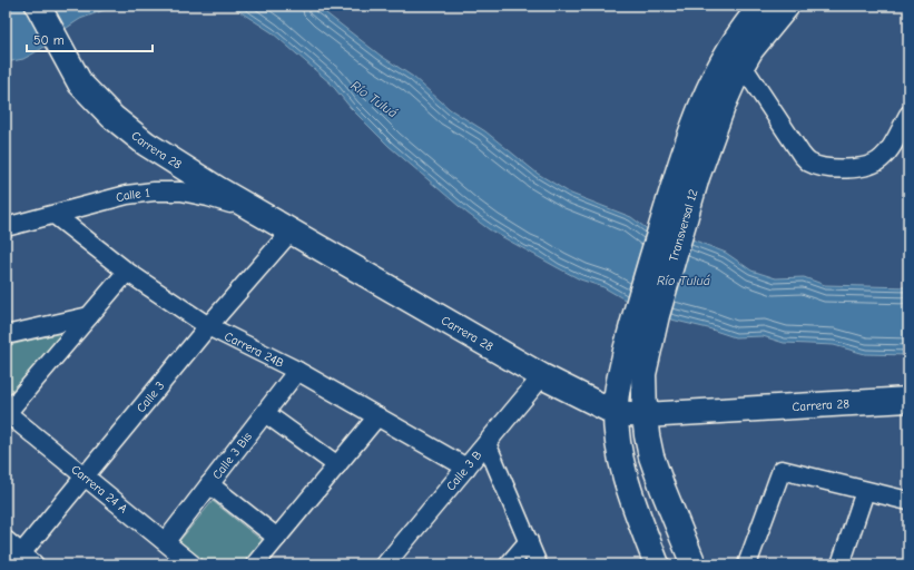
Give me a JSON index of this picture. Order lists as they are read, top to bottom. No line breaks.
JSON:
{"streets":{"main road":["Carrera 28","Transversal 12"],"street":["Calle 1","Carrera 24B","Calle 3","Calle 3 Bis","Calle 3 B","Carrera 24 A"]},"crossings":[["Carrera 28","Calle 1"],["Carrera 28","Transversal 12"],["Carrera 28","Calle 3"],["Carrera 28","Calle 3 B"],["Calle 1","Carrera 24B"],["Carrera 24B","Calle 3"],["Carrera 24B","Calle 3 Bis"],["Carrera 24B","Calle 3 B"],["Calle 3","Carrera 24 A"],["Calle 3 Bis","Carrera 24 A"]],"water":["Río Tuluá"],"scale_bar":"50 m"}
